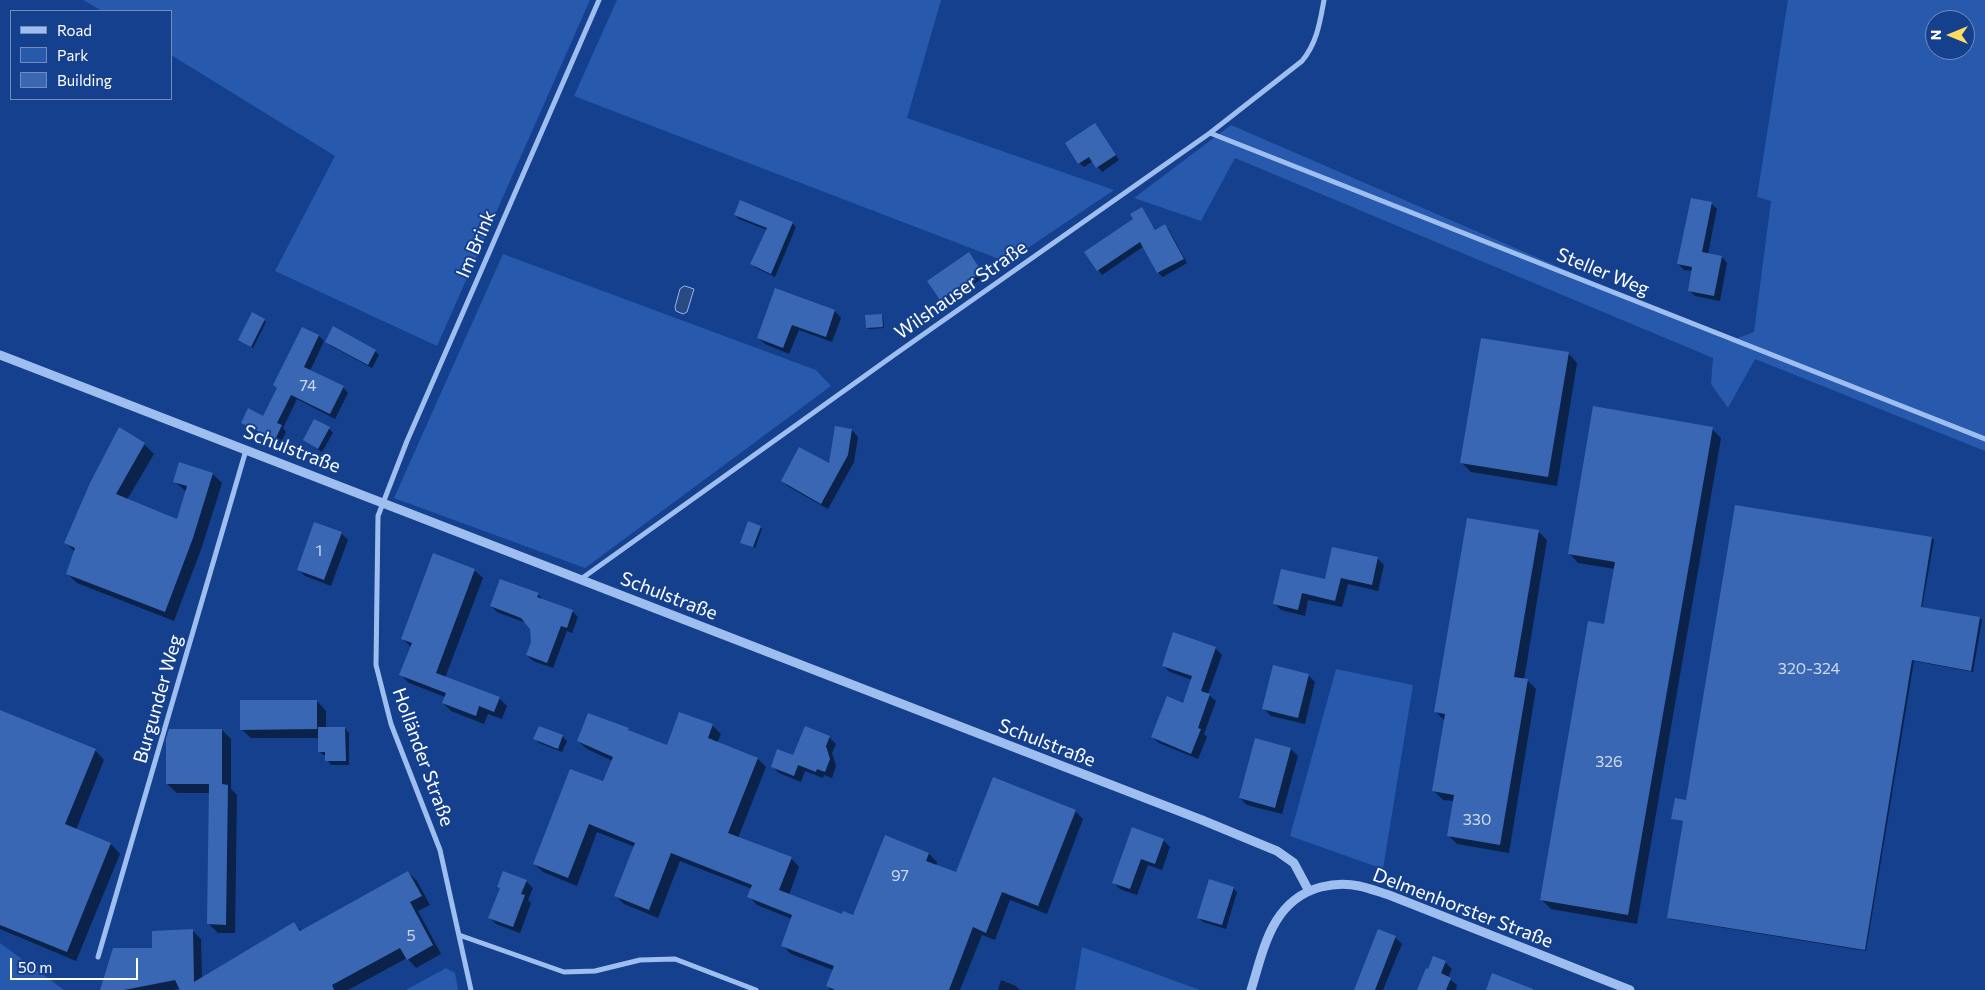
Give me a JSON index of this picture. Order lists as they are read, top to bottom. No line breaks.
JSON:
{"streets":{"street":["Im Brink","Steller Weg","Wilshauser Straße","Schulstraße","Burgunder Weg","Holländer Straße","Delmenhorster Straße"]},"crossings":[["Im Brink","Schulstraße"],["Im Brink","Holländer Straße"],["Steller Weg","Wilshauser Straße"],["Wilshauser Straße","Schulstraße"],["Schulstraße","Burgunder Weg"],["Schulstraße","Holländer Straße"],["Schulstraße","Delmenhorster Straße"]],"house_numbers":["74","1","320-324","326","330","97","5"],"legend":["Road","Park","Building"],"scale_bar":"50 m","north":"left"}
